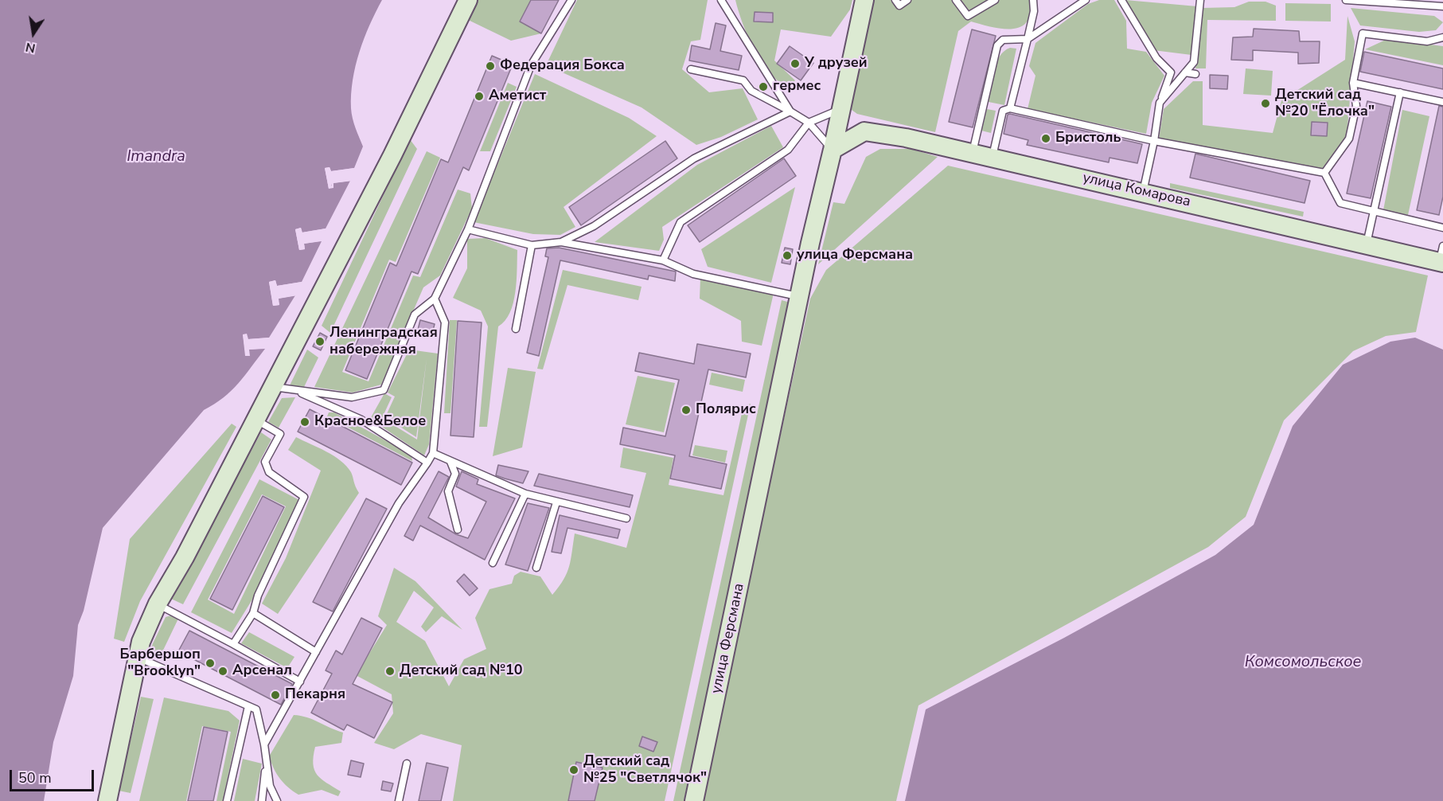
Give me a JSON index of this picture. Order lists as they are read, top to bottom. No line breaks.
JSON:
{"streets":{"street":["улица Комарова","улица Ферсмана"]},"water":["Imandra","Комсомольское"],"places":["У друзей","Федерация Бокса","гермес","Аметист","Детский сад №20 \"Ёлочка\"","Бристоль","улица Ферсмана","Ленинградская набережная","Полярис","Красное&Белое","Барбершоп \"Brоoklyn\"","Арсенал","Детский сад №10","Пекарня","Детский сад №25 \"Светлячок\""],"scale_bar":"50 m","north":"bottom"}
